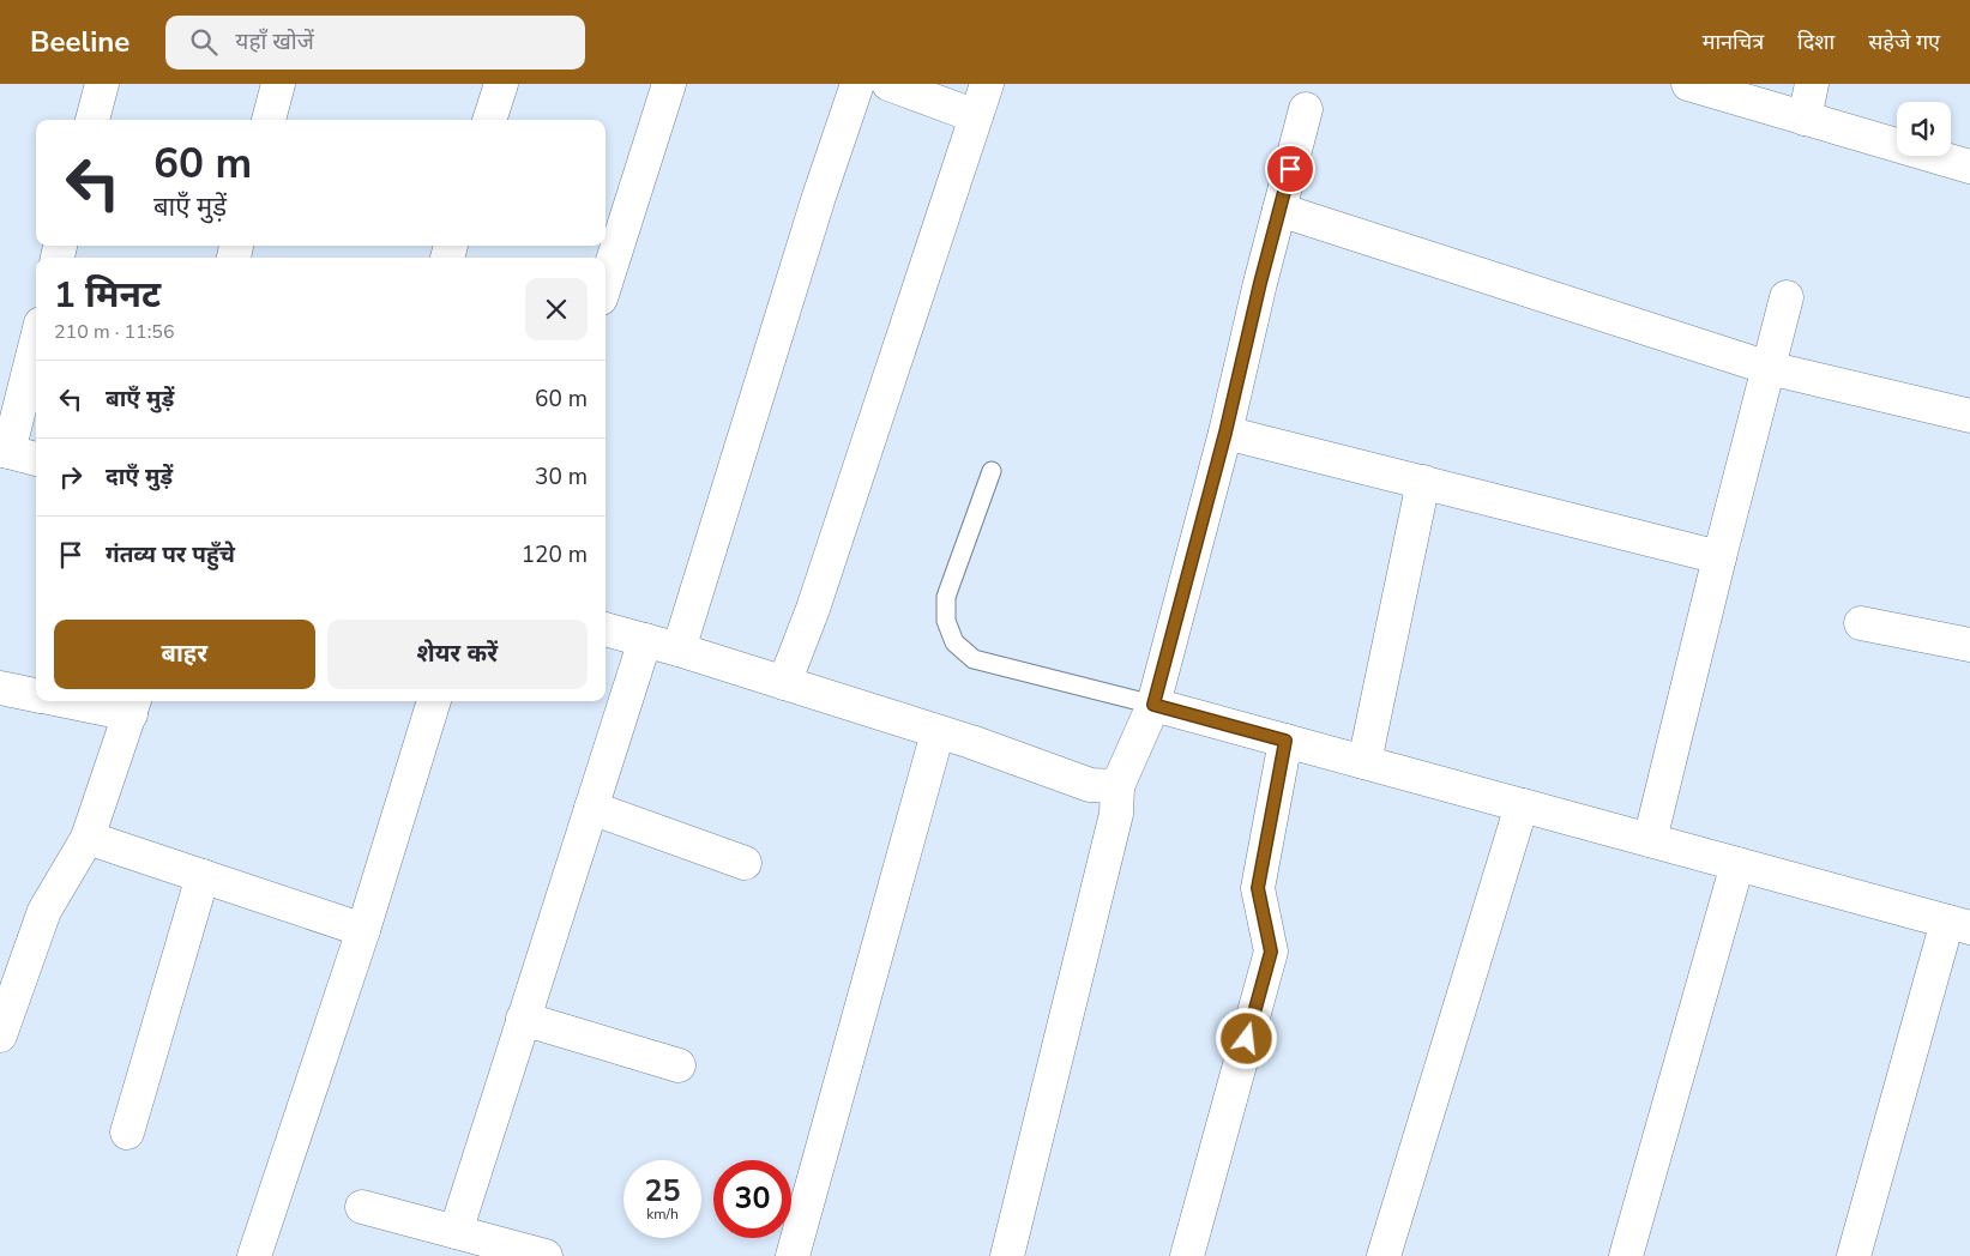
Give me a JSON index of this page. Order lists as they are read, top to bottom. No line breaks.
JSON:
{"page":{"header":"Beeline","search":"यहाँ खोजें","nav":["मानचित्र","दिशा","सहेजे गए"],"turn":["60 m","बाएँ मुड़ें"],"heading":["1 मिनट","210 m · 11:56"],"list":[{"name":"बाएँ मुड़ें","value":"60 m"},{"name":"दाएँ मुड़ें","value":"30 m"},{"name":"गंतव्य पर पहुँचे","value":"120 m"}],"buttons":["बाहर","शेयर करें"],"speed":"25 km/h","limit":"30"}}
